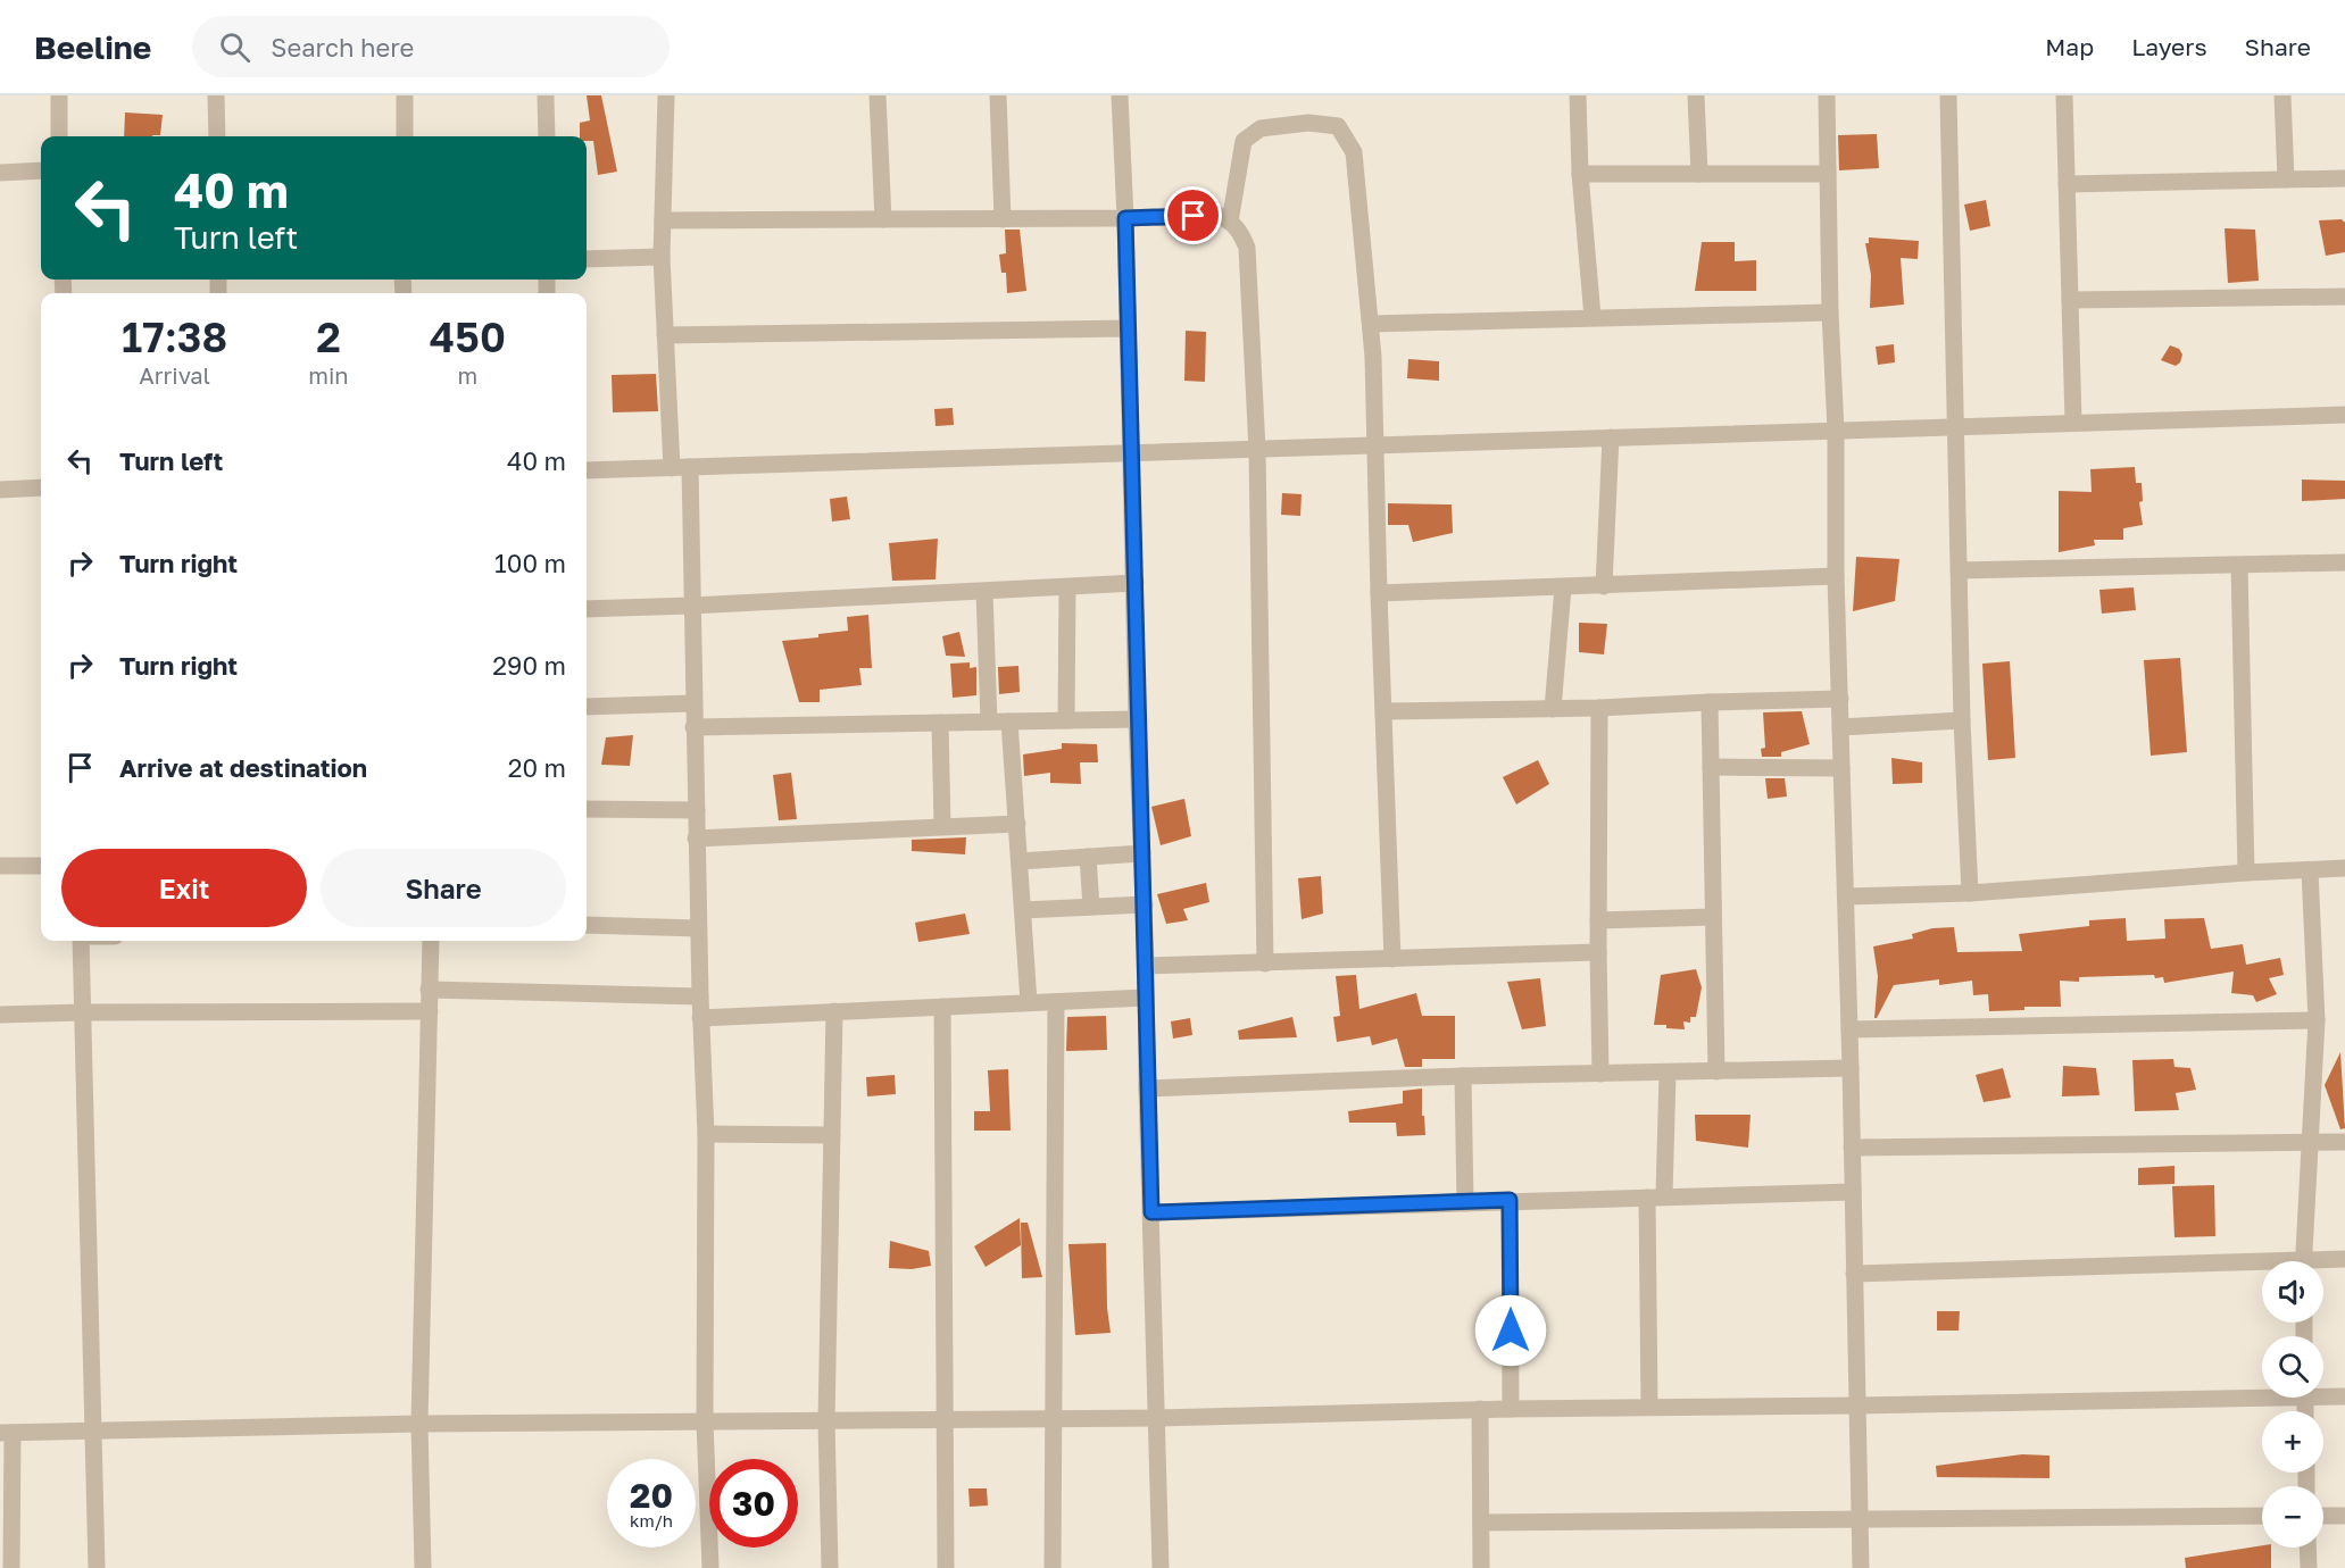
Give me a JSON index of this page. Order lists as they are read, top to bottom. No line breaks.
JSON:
{"page":{"header":"Beeline","search":"Search here","nav":["Map","Layers","Share"],"turn":["40 m","Turn left"],"eta":["17:38","Arrival","2","min","450","m"],"list":[{"name":"Turn left","value":"40 m"},{"name":"Turn right","value":"100 m"},{"name":"Turn right","value":"290 m"},{"name":"Arrive at destination","value":"20 m"}],"buttons":["Exit","Share"],"map_buttons":["+","−"],"speed":"20 km/h","limit":"30"}}
